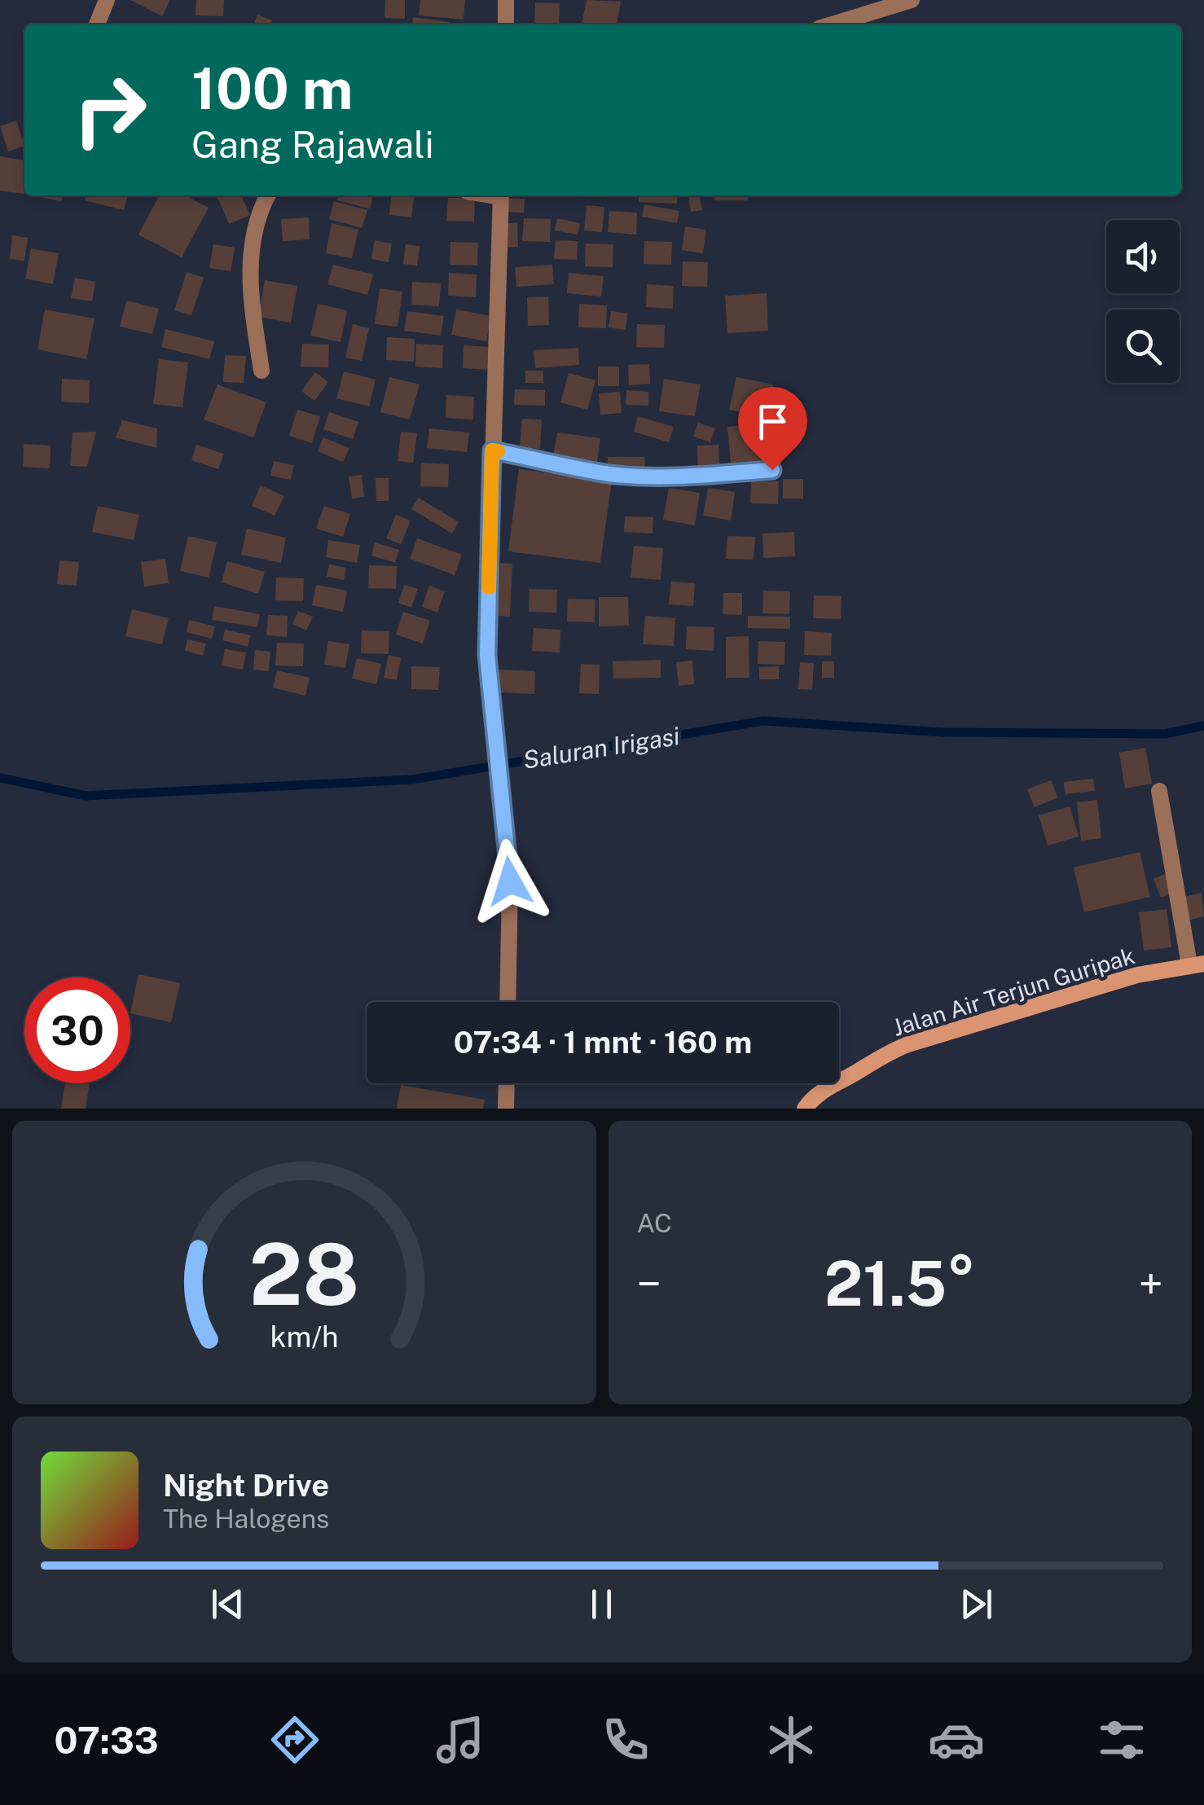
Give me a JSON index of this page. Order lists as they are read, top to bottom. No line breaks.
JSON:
{"streets":{"street":["Jalan Air Terjun Guripak"]},"water":["Saluran Irigasi"],"page":{"turn":["100 m","Gang Rajawali"],"limit":"30","trip":"07:34 · 1 mnt · 160 m","tile":"AC","heat":["−","21.5°","+"],"song":["Night Drive","The Halogens"],"tabs":"07:33","gauge":["28","km/h"]}}
